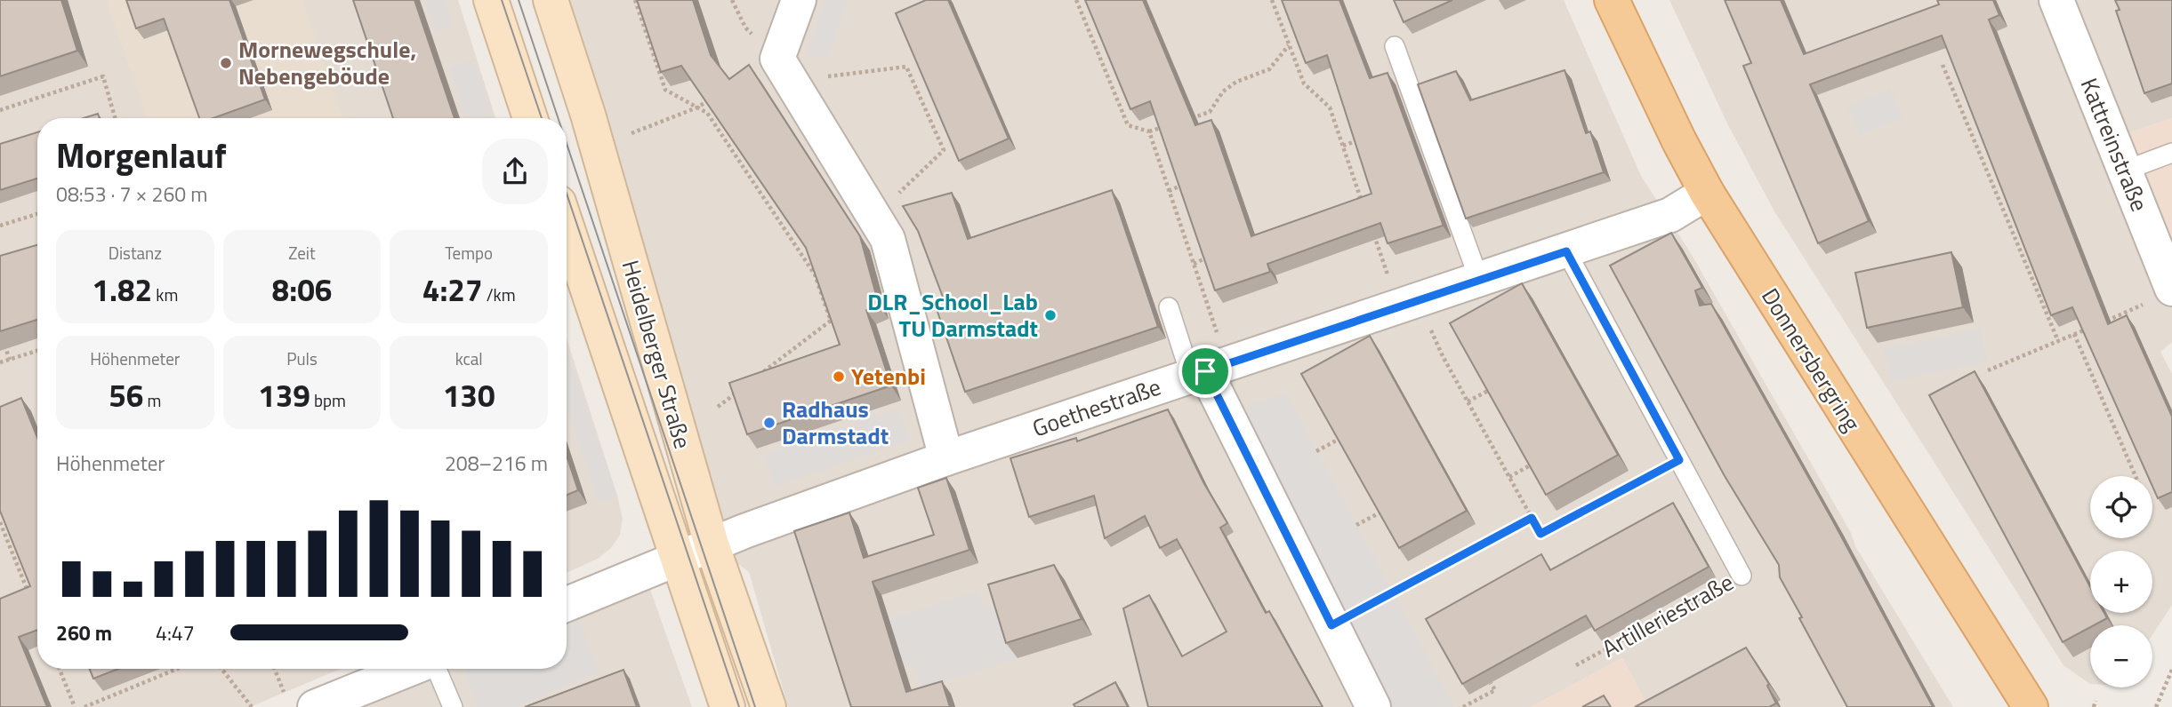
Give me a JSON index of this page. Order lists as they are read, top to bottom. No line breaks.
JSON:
{"streets":{"main road":["Heidelberger Straße","Donnersbergring"],"street":["Kattreinstraße","Goethestraße"],"lane":["Artilleriestraße"]},"crossings":[["Heidelberger Straße","Goethestraße"],["Donnersbergring","Goethestraße"],["Goethestraße","Artilleriestraße"]],"places":["Mornewegschule, Nebengeböude","DLR_School_Lab TU Darmstadt","Yetenbi","Radhaus Darmstadt"],"page":{"heading":["Morgenlauf","08:53 · 7 × 260 m"],"stats":[["Distanz","1.82 km"],["Zeit","8:06"],["Tempo","4:27 /km"],["Höhenmeter","56 m"],["Puls","139 bpm"],["kcal","130"]],"chart":["Höhenmeter","208–216 m"],"map_buttons":["+","−"],"list":[{"name":"260 m","note":"4:47"}]}}
